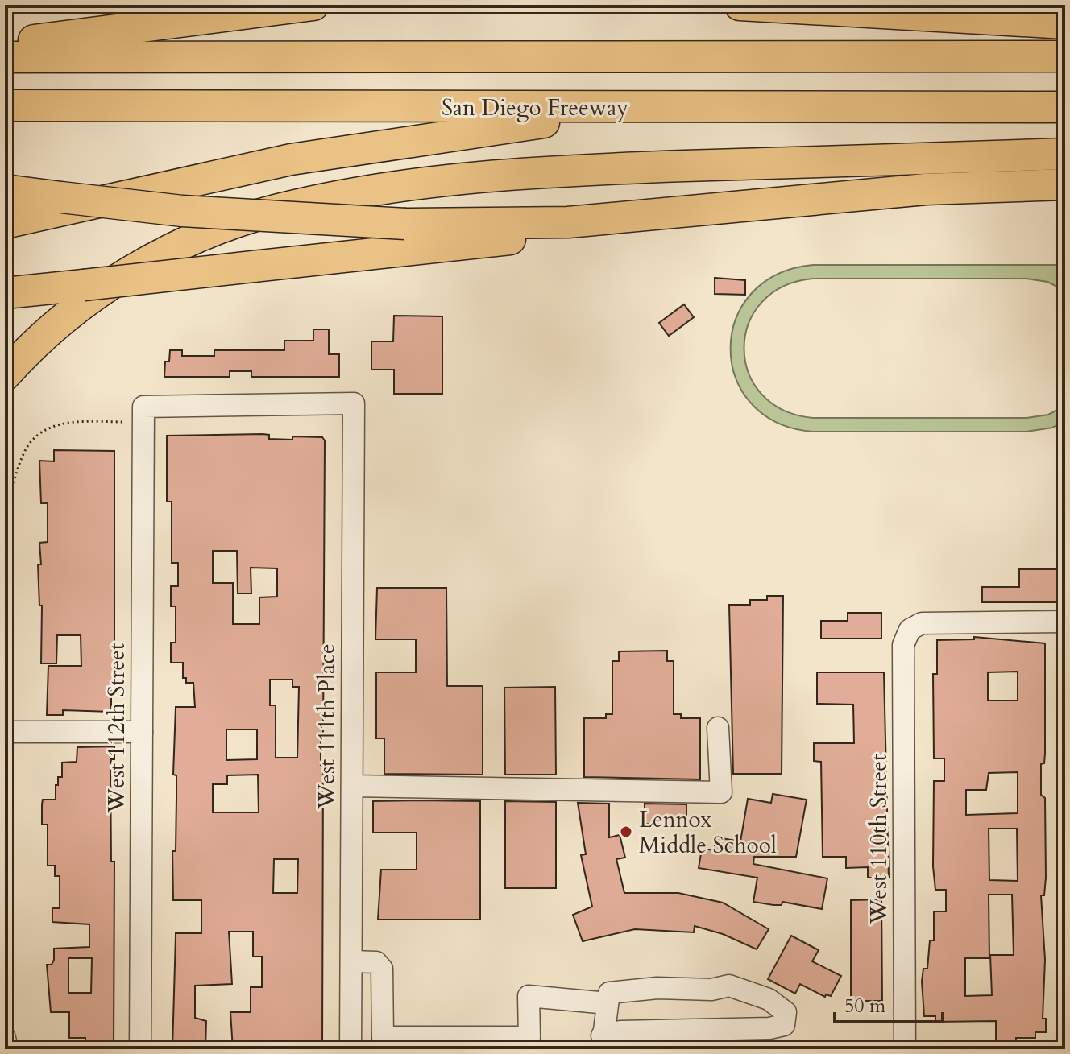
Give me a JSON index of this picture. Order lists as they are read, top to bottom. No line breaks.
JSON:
{"streets":{"highway":["San Diego Freeway"],"street":["West 111th Place","West 112th Street","West 110th Street"]},"crossings":[["West 111th Place","West 112th Street"]],"places":["Lennox Middle School"],"scale_bar":"50 m"}
